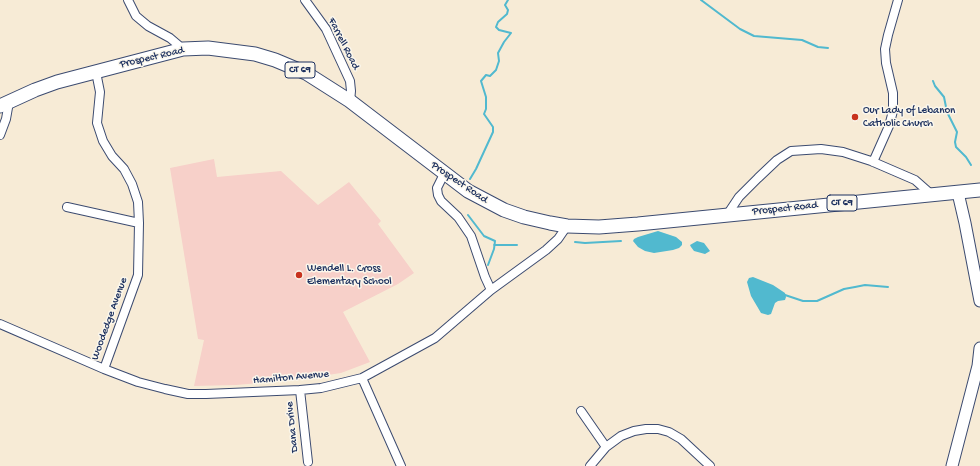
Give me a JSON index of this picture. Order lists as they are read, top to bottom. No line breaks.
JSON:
{"streets":{"main road":["Prospect Road","CT 69"],"street":["Farrell Road","Woodedge Avenue","Hamilton Avenue","Dana Drive"]},"crossings":[["Farrell Road","Prospect Road"],["Prospect Road","Woodedge Avenue"],["Prospect Road","Hamilton Avenue"],["Woodedge Avenue","Hamilton Avenue"],["Hamilton Avenue","Dana Drive"]],"places":["Our Lady of Lebanon Catholic Church","Wendell L. Cross Elementary School"]}
